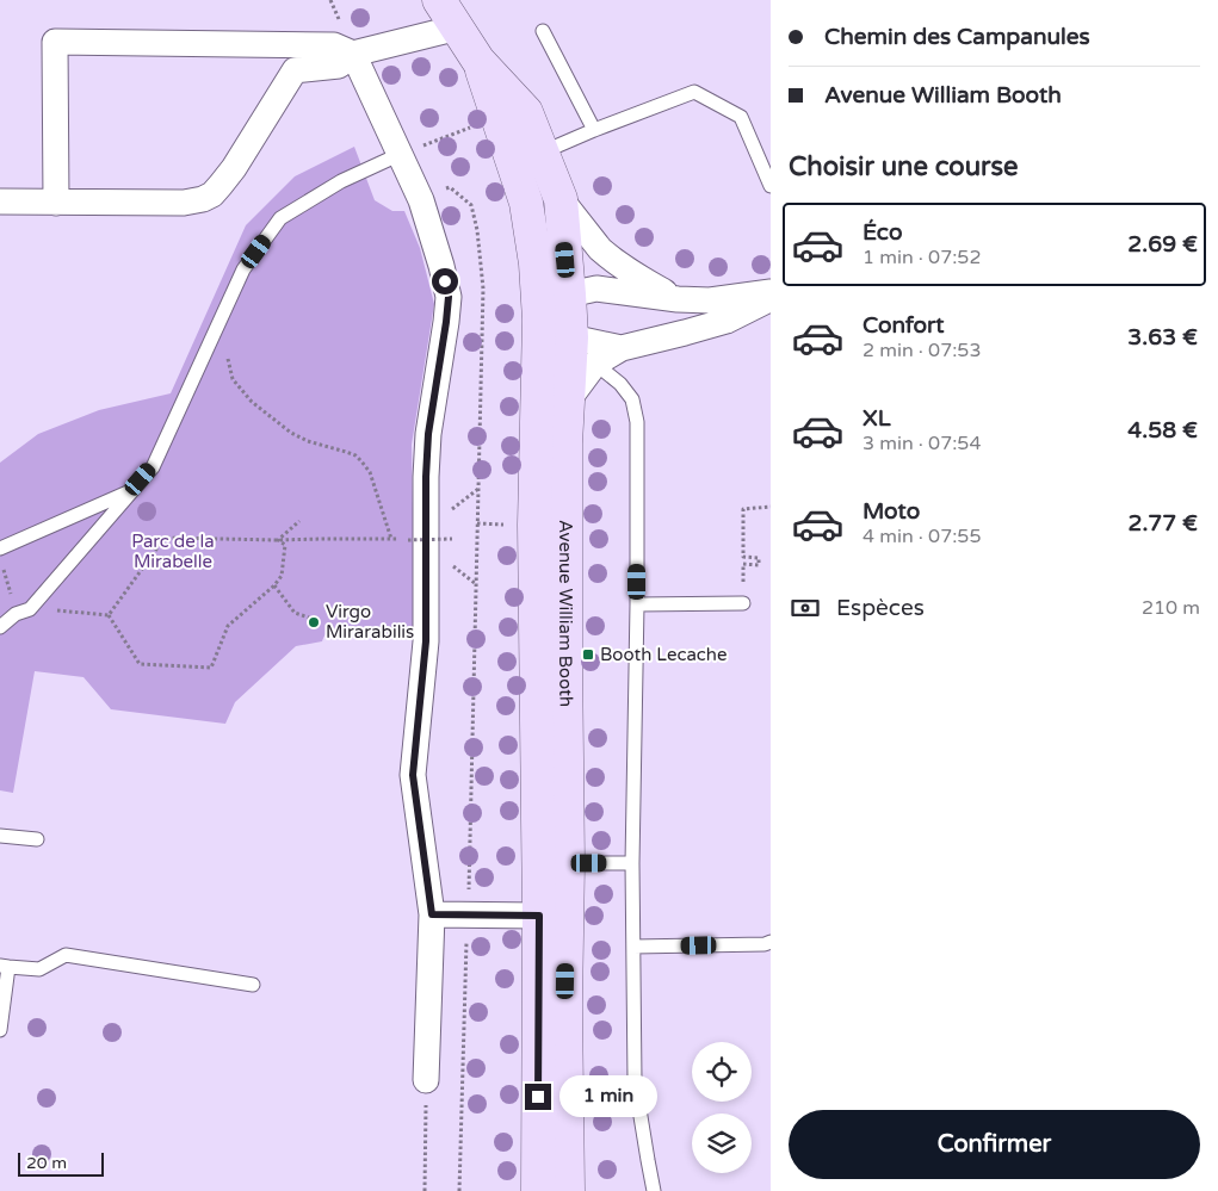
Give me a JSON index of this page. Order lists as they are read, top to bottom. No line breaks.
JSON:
{"streets":{"street":["Avenue William Booth"]},"parks":["Parc de la Mirabelle"],"places":{"other":["Virgo Mirarabilis"],"transit":["Booth Lecache"]},"scale_bar":"20 m","page":{"banner":["Chemin des Campanules","Avenue William Booth"],"heading":"Choisir une course","list":[{"name":"Éco","note":"1 min · 07:52","value":"2.69 €"},{"name":"Confort","note":"2 min · 07:53","value":"3.63 €"},{"name":"XL","note":"3 min · 07:54","value":"4.58 €"},{"name":"Moto","note":"4 min · 07:55","value":"2.77 €"}],"pay":["Espèces","210 m"],"bubble":"1 min","buttons":"Confirmer","scale":"20 m"}}
